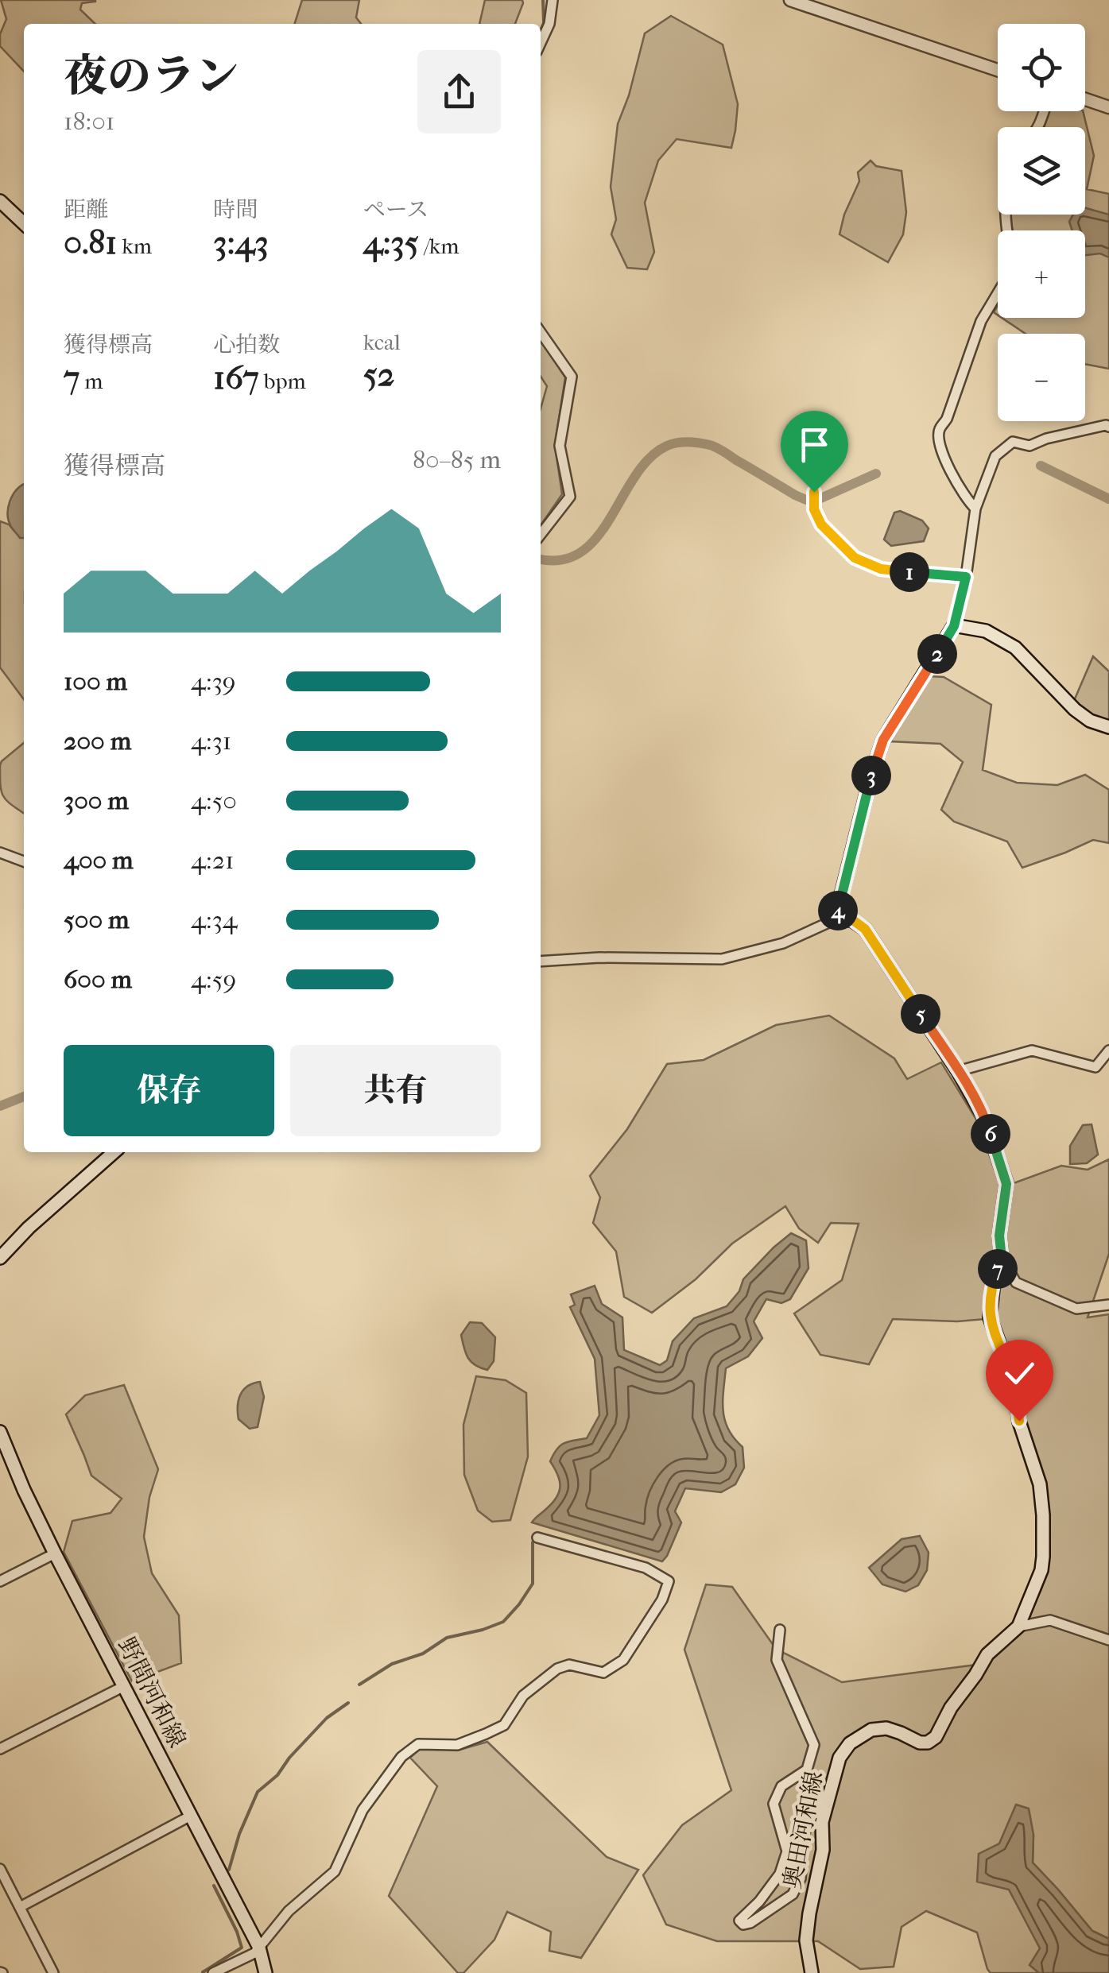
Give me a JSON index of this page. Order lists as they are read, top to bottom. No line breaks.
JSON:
{"streets":{"main road":["野間河和線","奥田河和線"]},"page":{"map_buttons":["+","−"],"heading":["夜のラン","18:01"],"stats":[["距離","0.81 km"],["時間","3:43"],["ペース","4:35 /km"],["獲得標高","7 m"],["心拍数","167 bpm"],["kcal","52"]],"chart":["獲得標高","80–85 m"],"pins":["1","2","3","4","5","6","7"],"list":[{"name":"100 m","note":"4:39"},{"name":"200 m","note":"4:31"},{"name":"300 m","note":"4:50"},{"name":"400 m","note":"4:21"},{"name":"500 m","note":"4:34"},{"name":"600 m","note":"4:59"}],"buttons":["保存","共有"]}}
